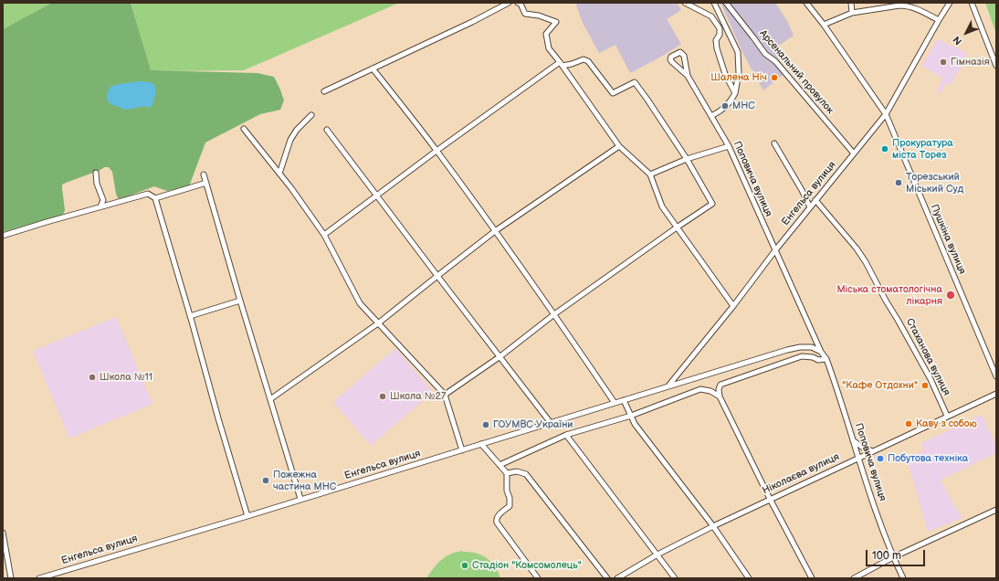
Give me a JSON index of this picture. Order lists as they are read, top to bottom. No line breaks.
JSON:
{"streets":{"street":["Арсенальний провулок","Поповича вулиця","Енгельса вулиця","Пушкіна вулиця","Стаханова вулиця","Ніколаєва вулиця"]},"crossings":[["Арсенальний провулок","Енгельса вулиця"],["Поповича вулиця","Енгельса вулиця"],["Поповича вулиця","Ніколаєва вулиця"],["Енгельса вулиця","Пушкіна вулиця"],["Енгельса вулиця","Стаханова вулиця"],["Стаханова вулиця","Ніколаєва вулиця"]],"places":["Гімназія","Шалена Нiч","МНС","Прокуратура міста Торез","Торезський Міський Суд","Міська стоматологічна лікарня","Школа №11","\"Кафе Отдохни\"","Школа №27","Каву з собою","ГОУМВС України","Побутова техніка","Пожежна частина МНС","Стадіон \"Комсомолець\""],"scale_bar":"100 m","north":"bottom left"}
